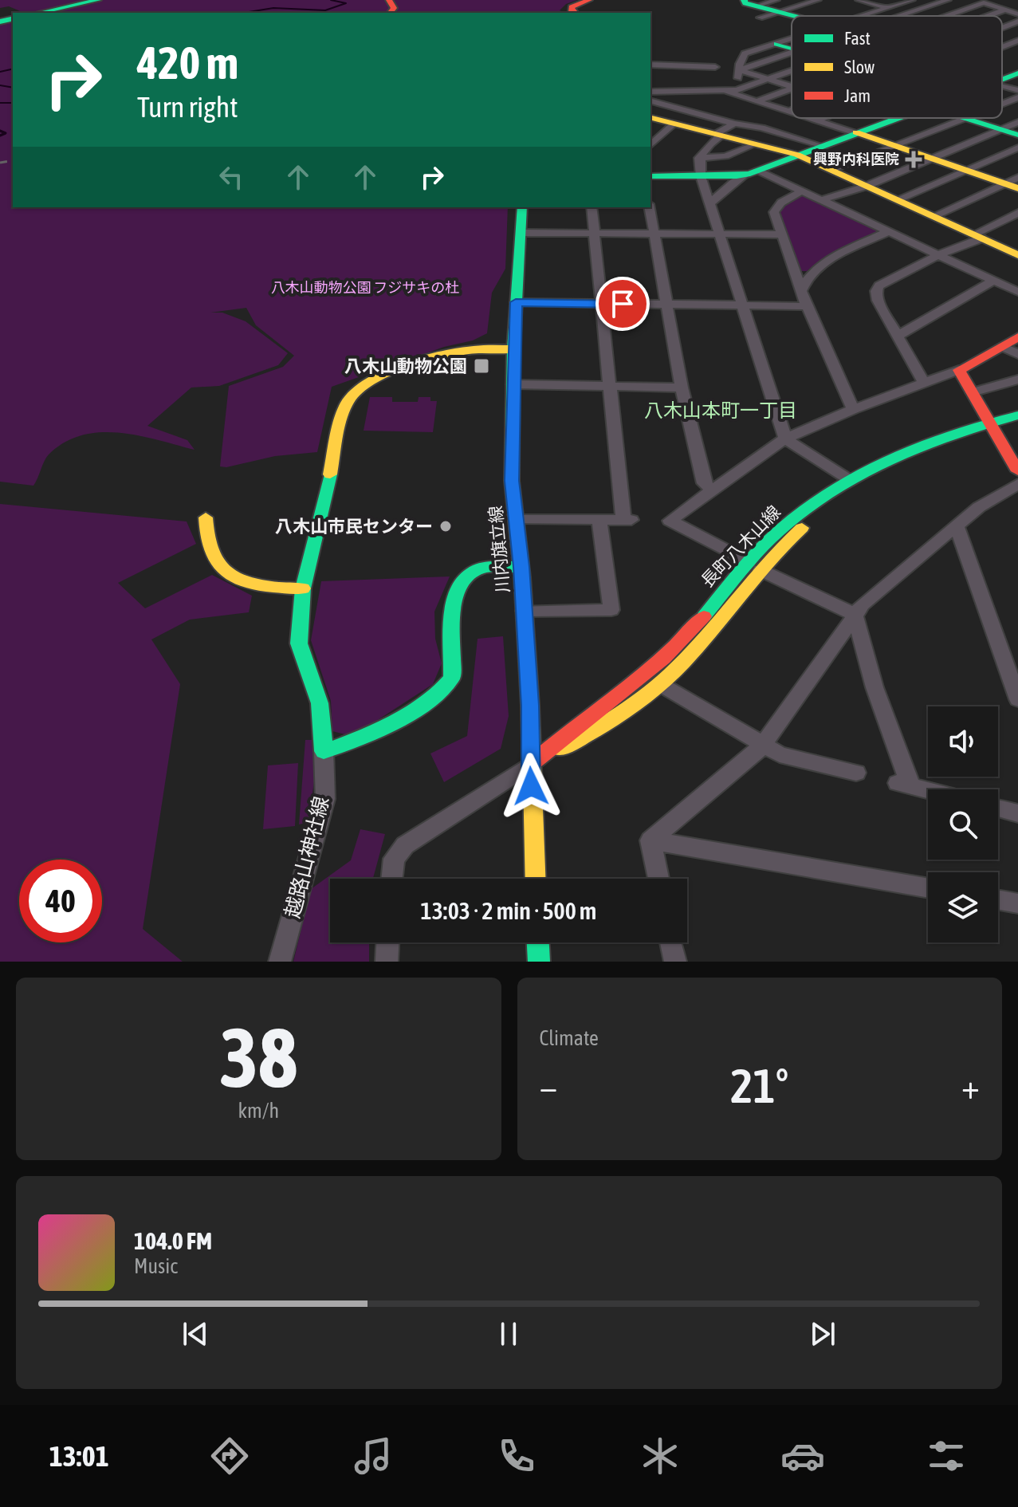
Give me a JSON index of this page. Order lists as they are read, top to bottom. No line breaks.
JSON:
{"streets":{"street":["長町八木山線","川内旗立線","越路山神社線"]},"crossings":[["長町八木山線","川内旗立線"]],"districts":["八木山本町一丁目"],"parks":["八木山動物公園 フジサキの杜"],"places":{"health":["興野内科医院"],"transit":["八木山動物公園"],"other":["八木山市民センター"]},"legend":["Fast","Slow","Jam"],"page":{"turn":["420 m","Turn right"],"limit":"40","trip":"13:03 · 2 min · 500 m","tile":[["38","km/h"],"Climate"],"heat":["−","21°","+"],"song":["104.0 FM","Music"],"tabs":"13:01"}}
